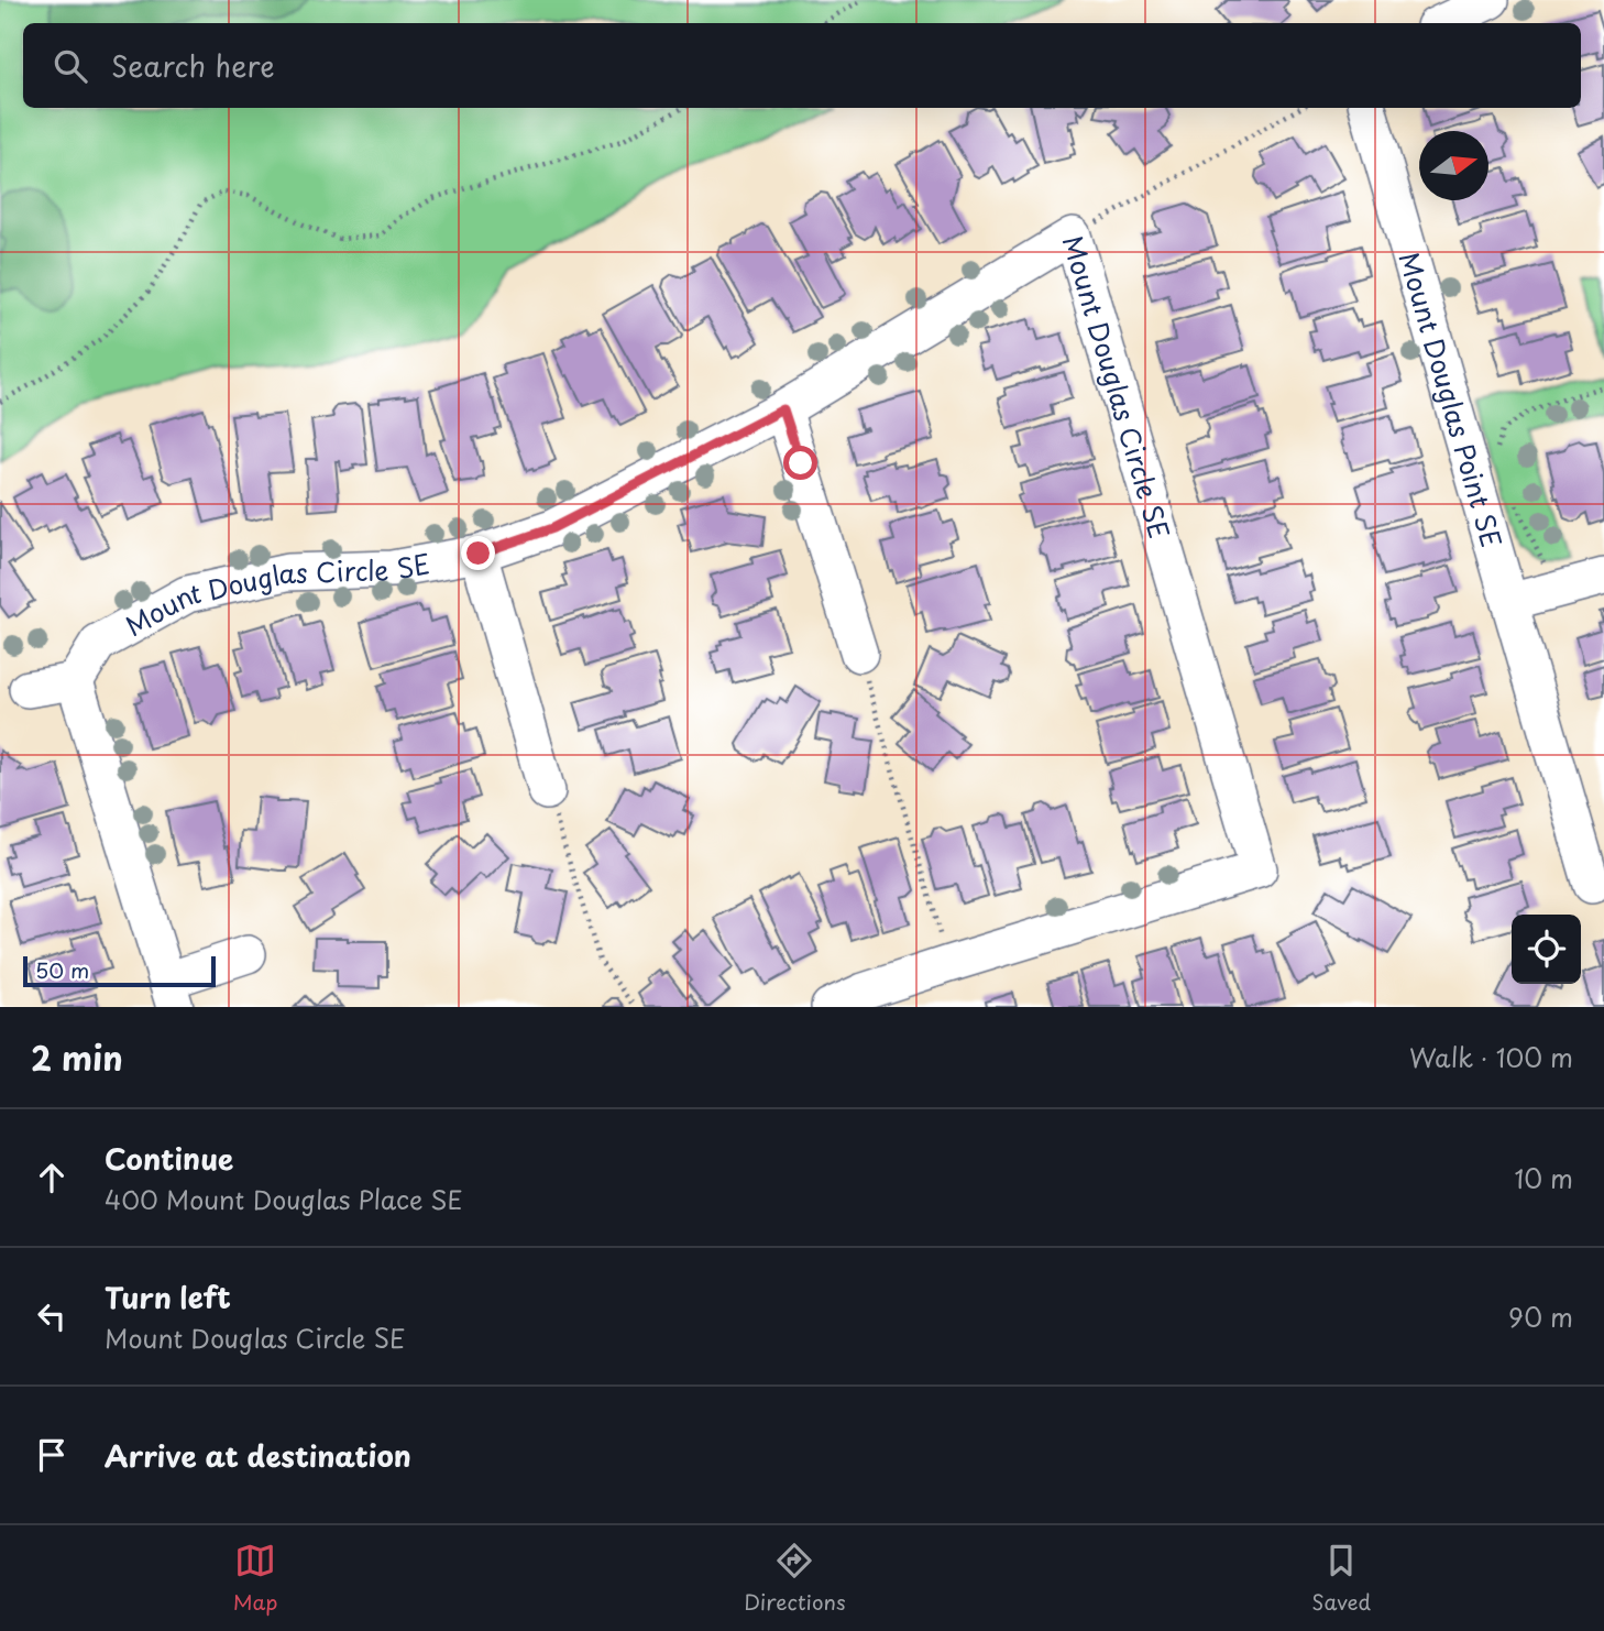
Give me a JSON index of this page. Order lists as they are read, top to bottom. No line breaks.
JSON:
{"streets":{"street":["Mount Douglas Circle SE","Mount Douglas Point SE"]},"scale_bar":"50 m","north":"right","page":{"search":"Search here","scale":"50 m","heading":["2 min","Walk · 100 m"],"list":[["Continue","400 Mount Douglas Place SE","10 m"],["Turn left","Mount Douglas Circle SE","90 m"],"Arrive at destination"],"nav":["Map","Directions","Saved"]}}
